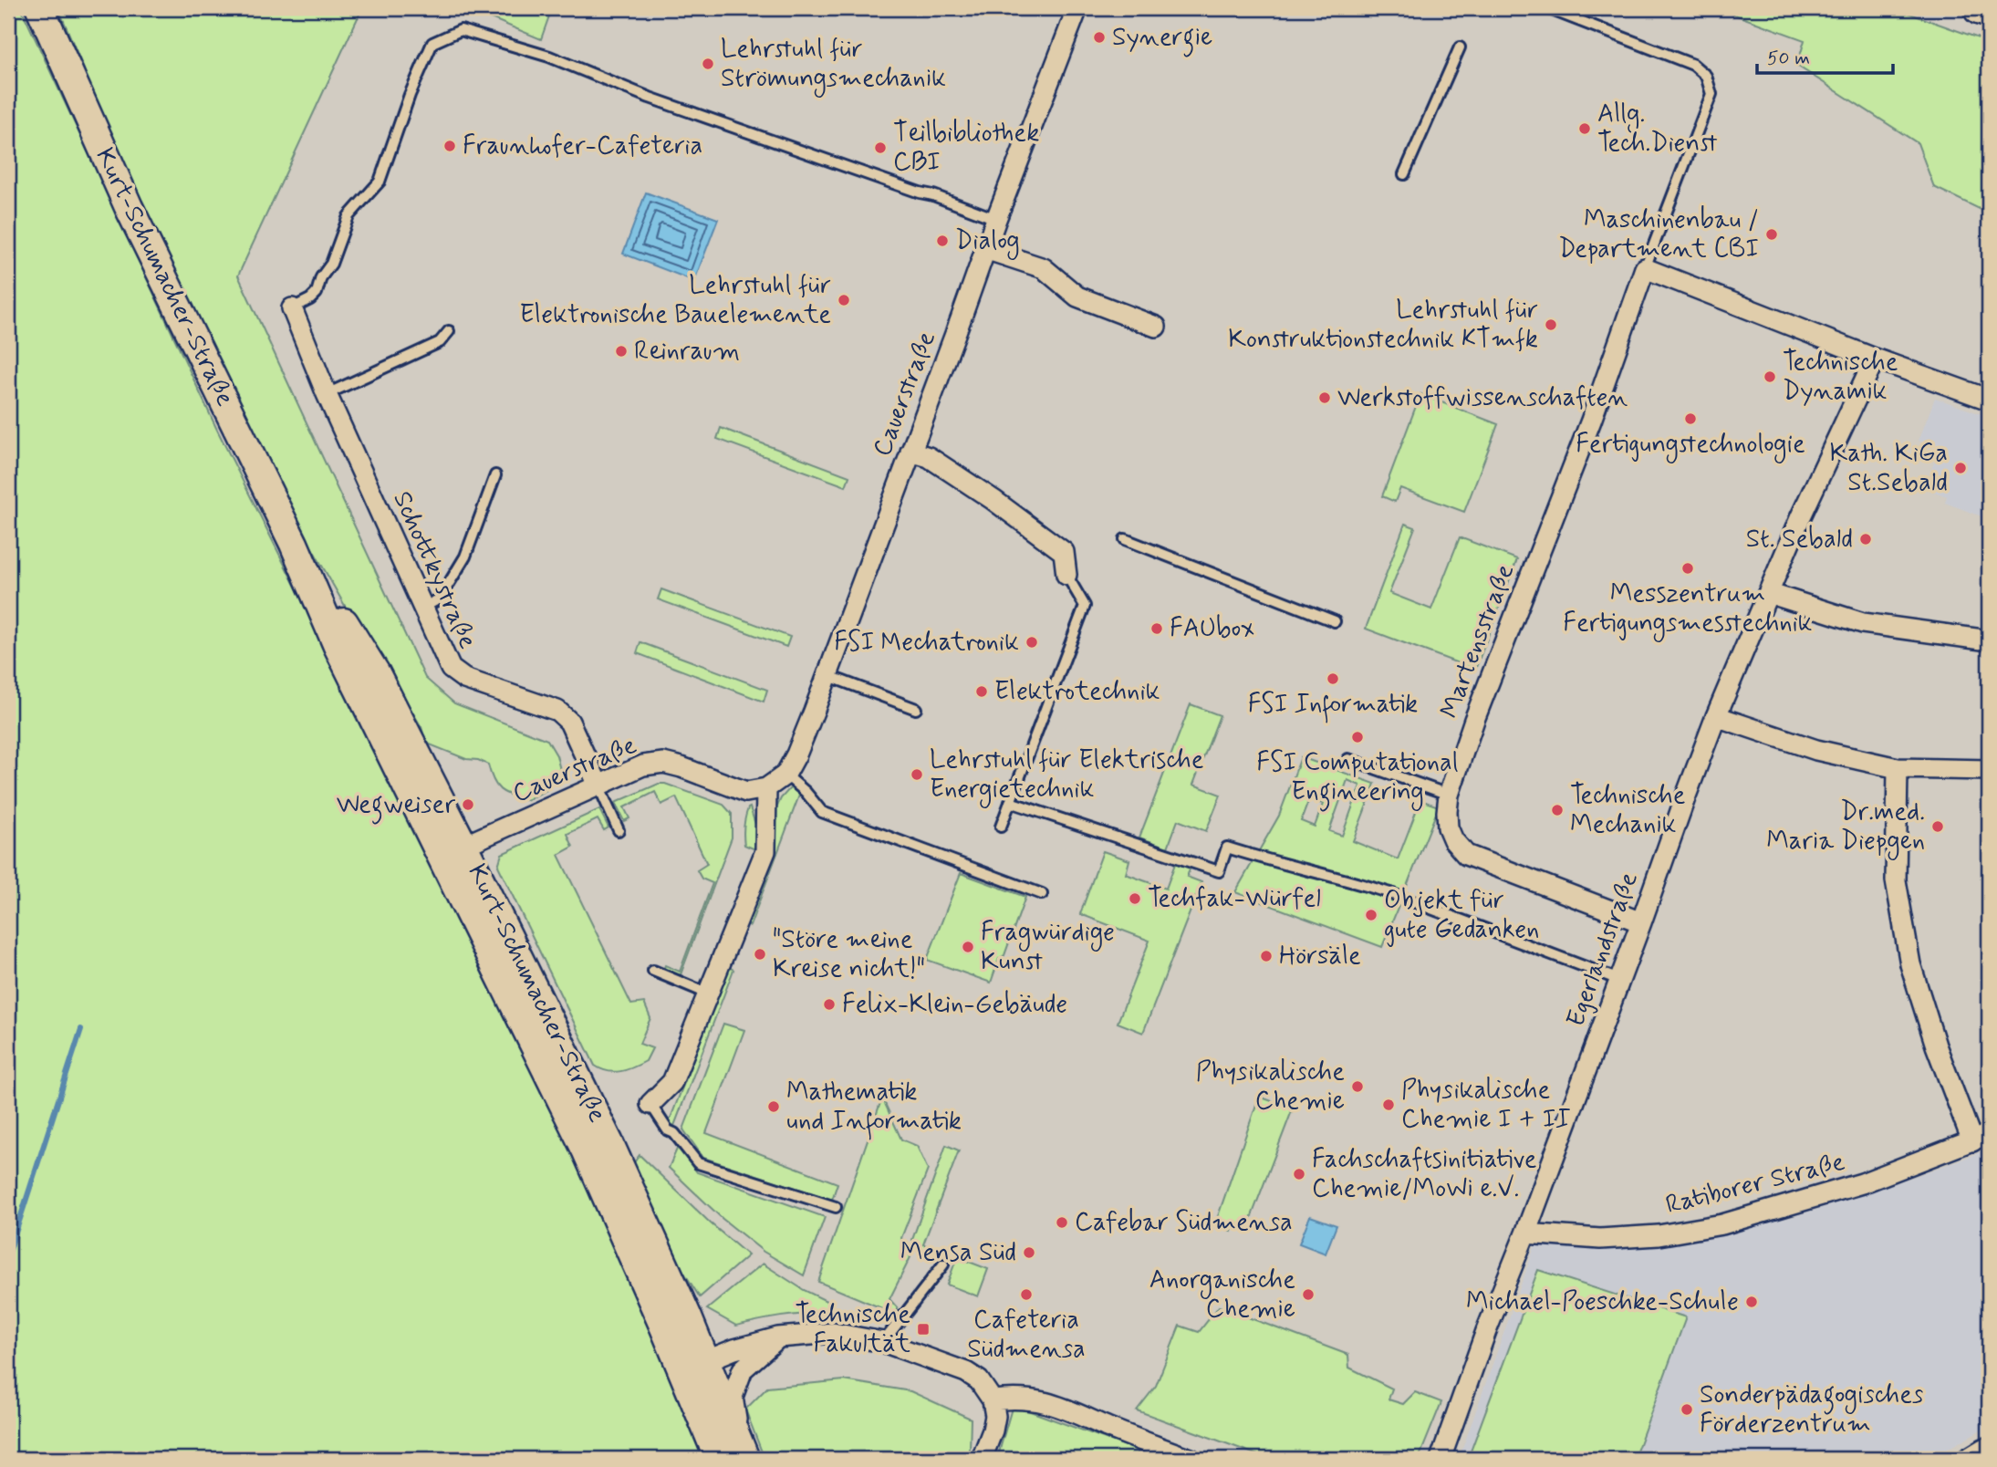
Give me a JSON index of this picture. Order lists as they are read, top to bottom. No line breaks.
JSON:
{"streets":{"main road":["Kurt-Schumacher-Straße"],"street":["Cauerstraße","Schottkystraße","Martensstraße","Egerlandstraße","Ratiborer Straße"]},"crossings":[["Kurt-Schumacher-Straße","Cauerstraße"],["Cauerstraße","Schottkystraße"],["Martensstraße","Egerlandstraße"],["Egerlandstraße","Ratiborer Straße"]],"places":{"other":["Synergie","Lehrstuhl für Strömungsmechanik","Allg. Tech.Dienst","Fraunhofer-Cafeteria","Teilbibliothek CBI","Maschinenbau / Department CBI","Dialog","Lehrstuhl für Elektronische Bauelemente","Lehrstuhl für Konstruktionstechnik KTmfk","Reinraum","Technische Dynamik","Werkstoffwissenschaften","Fertigungstechnologie","Kath. KiGa St.Sebald","St. Sebald","Messzentrum Fertigungsmesstechnik","FAUbox","FSI Mechatronik","FSI Informatik","Elektrotechnik","FSI Computational Engineering","Lehrstuhl für Elektrische Energietechnik","Wegweiser","Technische Mechanik","Dr.med. Maria Diepgen","Techfak-Würfel","Objekt für gute Gedanken","Fragwürdige Kunst","\"Störe meine Kreise nicht!\"","Hörsäle","Felix-Klein-Gebäude","Physikalische Chemie","Physikalische Chemie I + II","Mathematik und Informatik","Fachschaftsinitiative Chemie/MoWi e.V.","Cafebar Südmensa","Mensa Süd","Cafeteria Südmensa","Anorganische Chemie","Michael-Poeschke-Schule","Sonderpädagogisches Förderzentrum"],"transit":["Technische Fakultät"]},"scale_bar":"50 m"}
